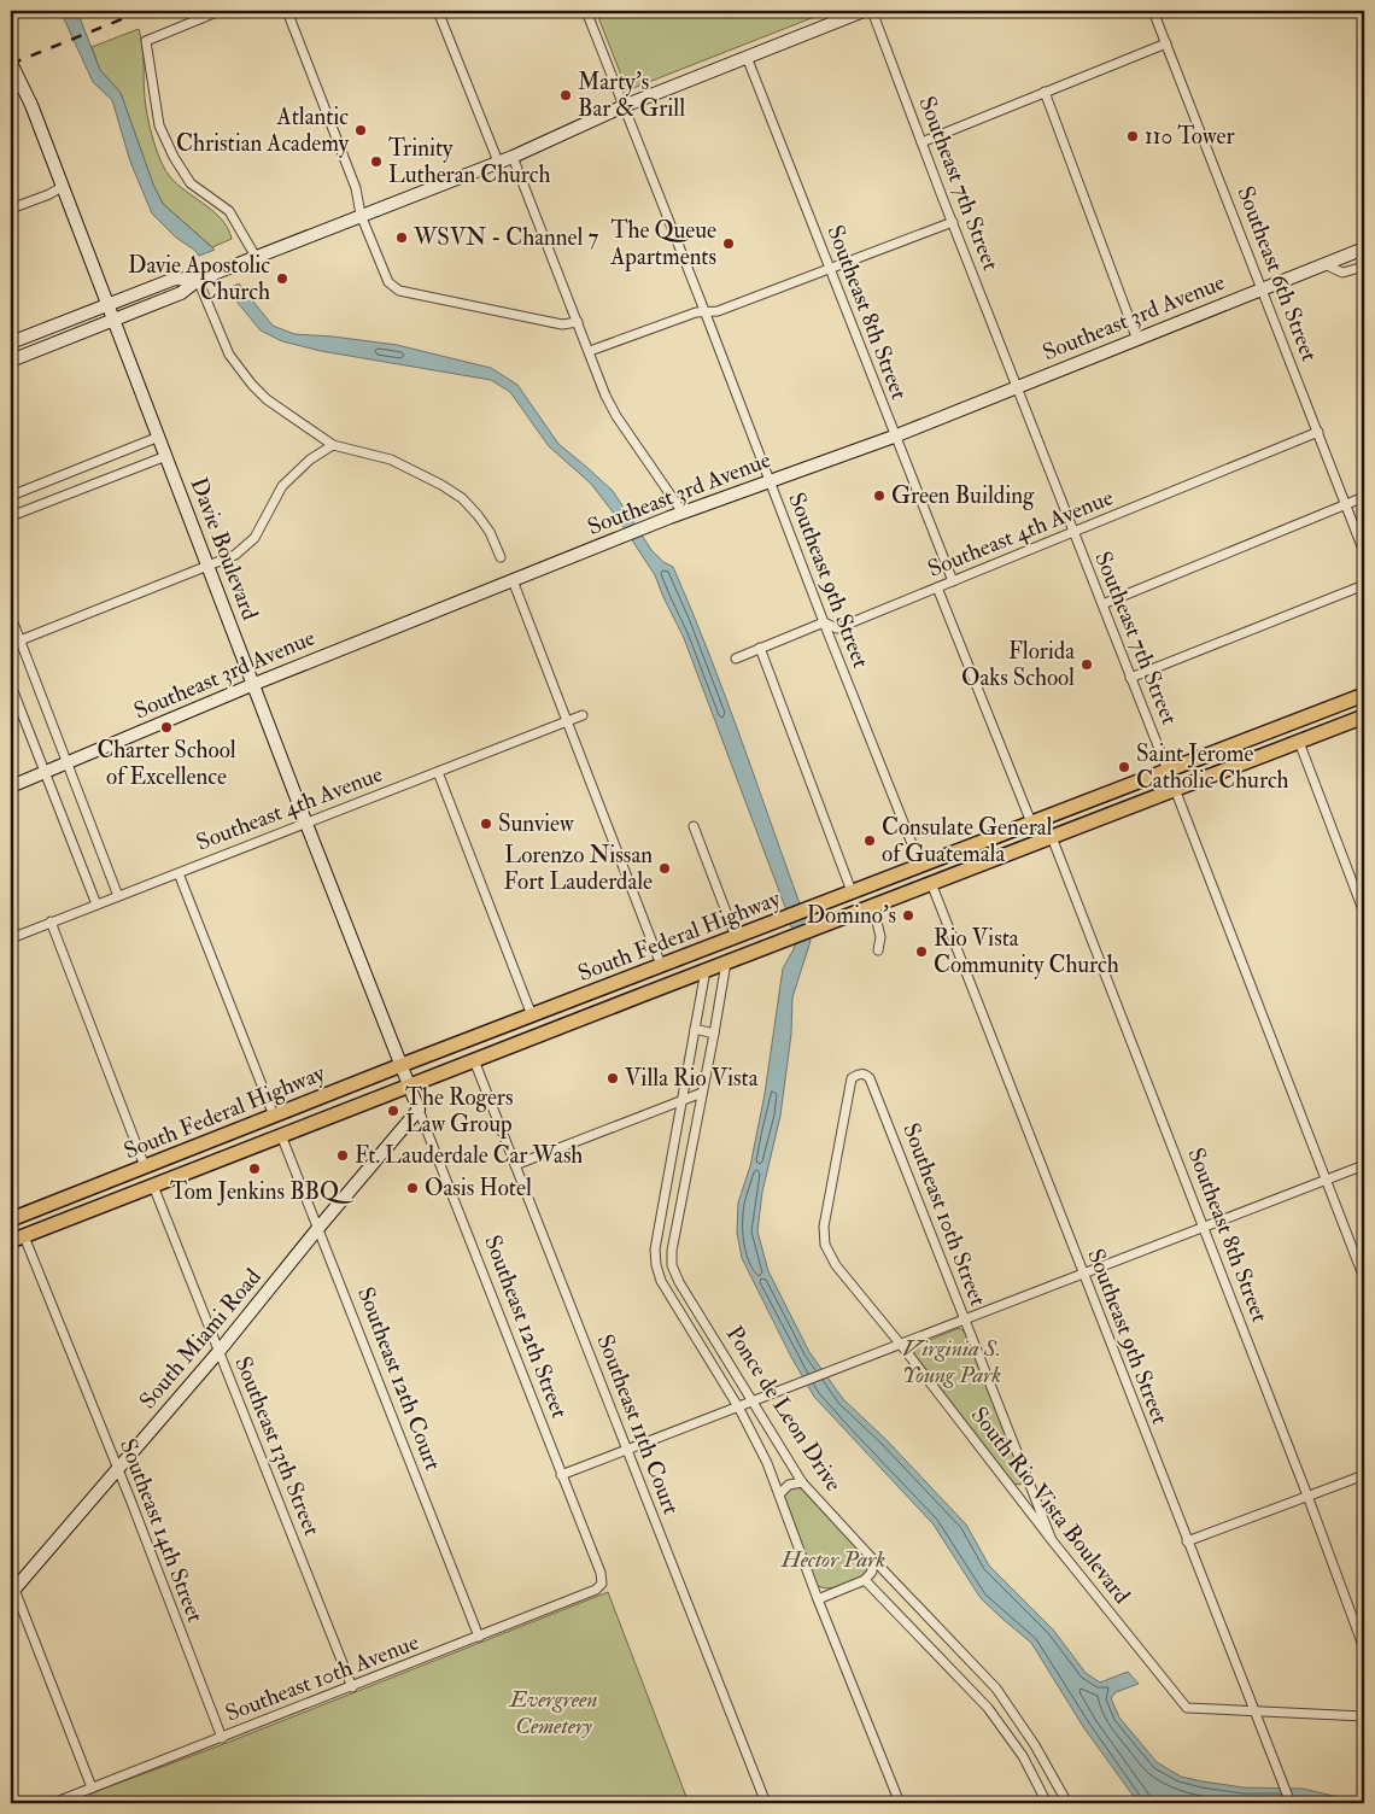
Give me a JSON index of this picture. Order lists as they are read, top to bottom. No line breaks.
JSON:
{"streets":{"main road":["Southeast 3rd Avenue","Davie Boulevard","South Federal Highway","Southeast 12th Street","South Miami Road"],"street":["Southeast 7th Street","Southeast 6th Street","Southeast 8th Street","Southeast 4th Avenue","Southeast 9th Street","Southeast 10th Street","Southeast 12th Court","Ponce de Leon Drive","Southeast 11th Court","Southeast 13th Street","South Rio Vista Boulevard","Southeast 14th Street","Southeast 10th Avenue"]},"crossings":[["Southeast 7th Street","Southeast 3rd Avenue"],["Southeast 7th Street","Southeast 4th Avenue"],["Southeast 7th Street","South Federal Highway"],["Southeast 6th Street","Southeast 3rd Avenue"],["Southeast 6th Street","Southeast 4th Avenue"],["Southeast 8th Street","Southeast 3rd Avenue"],["Southeast 8th Street","Southeast 4th Avenue"],["Southeast 3rd Avenue","Davie Boulevard"],["Southeast 3rd Avenue","Southeast 9th Street"],["Southeast 4th Avenue","Davie Boulevard"],["Southeast 4th Avenue","Southeast 9th Street"],["Davie Boulevard","South Federal Highway"],["Davie Boulevard","Southeast 12th Street"],["Southeast 9th Street","South Federal Highway"],["Southeast 9th Street","South Rio Vista Boulevard"],["South Federal Highway","Southeast 12th Street"],["South Federal Highway","Southeast 12th Court"],["South Federal Highway","Ponce de Leon Drive"],["South Federal Highway","Southeast 11th Court"],["South Federal Highway","Southeast 13th Street"],["South Federal Highway","Southeast 14th Street"],["Southeast 10th Street","South Rio Vista Boulevard"],["Southeast 12th Street","South Miami Road"],["Southeast 12th Street","Southeast 10th Avenue"],["South Miami Road","Southeast 12th Court"],["South Miami Road","Southeast 13th Street"],["South Miami Road","Southeast 14th Street"],["Southeast 12th Court","Southeast 10th Avenue"],["Southeast 13th Street","Southeast 10th Avenue"],["Southeast 14th Street","Southeast 10th Avenue"]],"parks":["Virginia S. Young Park","Hector Park","Evergreen Cemetery"],"places":["Marty's Bar & Grill","Atlantic Christian Academy","110 Tower","Trinity Lutheran Church","WSVN - Channel 7","The Queue Apartments","Davie Apostolic Church","Green Building","Florida Oaks School","Charter School of Excellence","Saint Jerome Catholic Church","Sunview","Consulate General of Guatemala","Lorenzo Nissan Fort Lauderdale","Domino's","Rio Vista Community Church","Villa Rio Vista","The Rogers Law Group","Ft. Lauderdale Car Wash","Tom Jenkins BBQ","Oasis Hotel"]}
